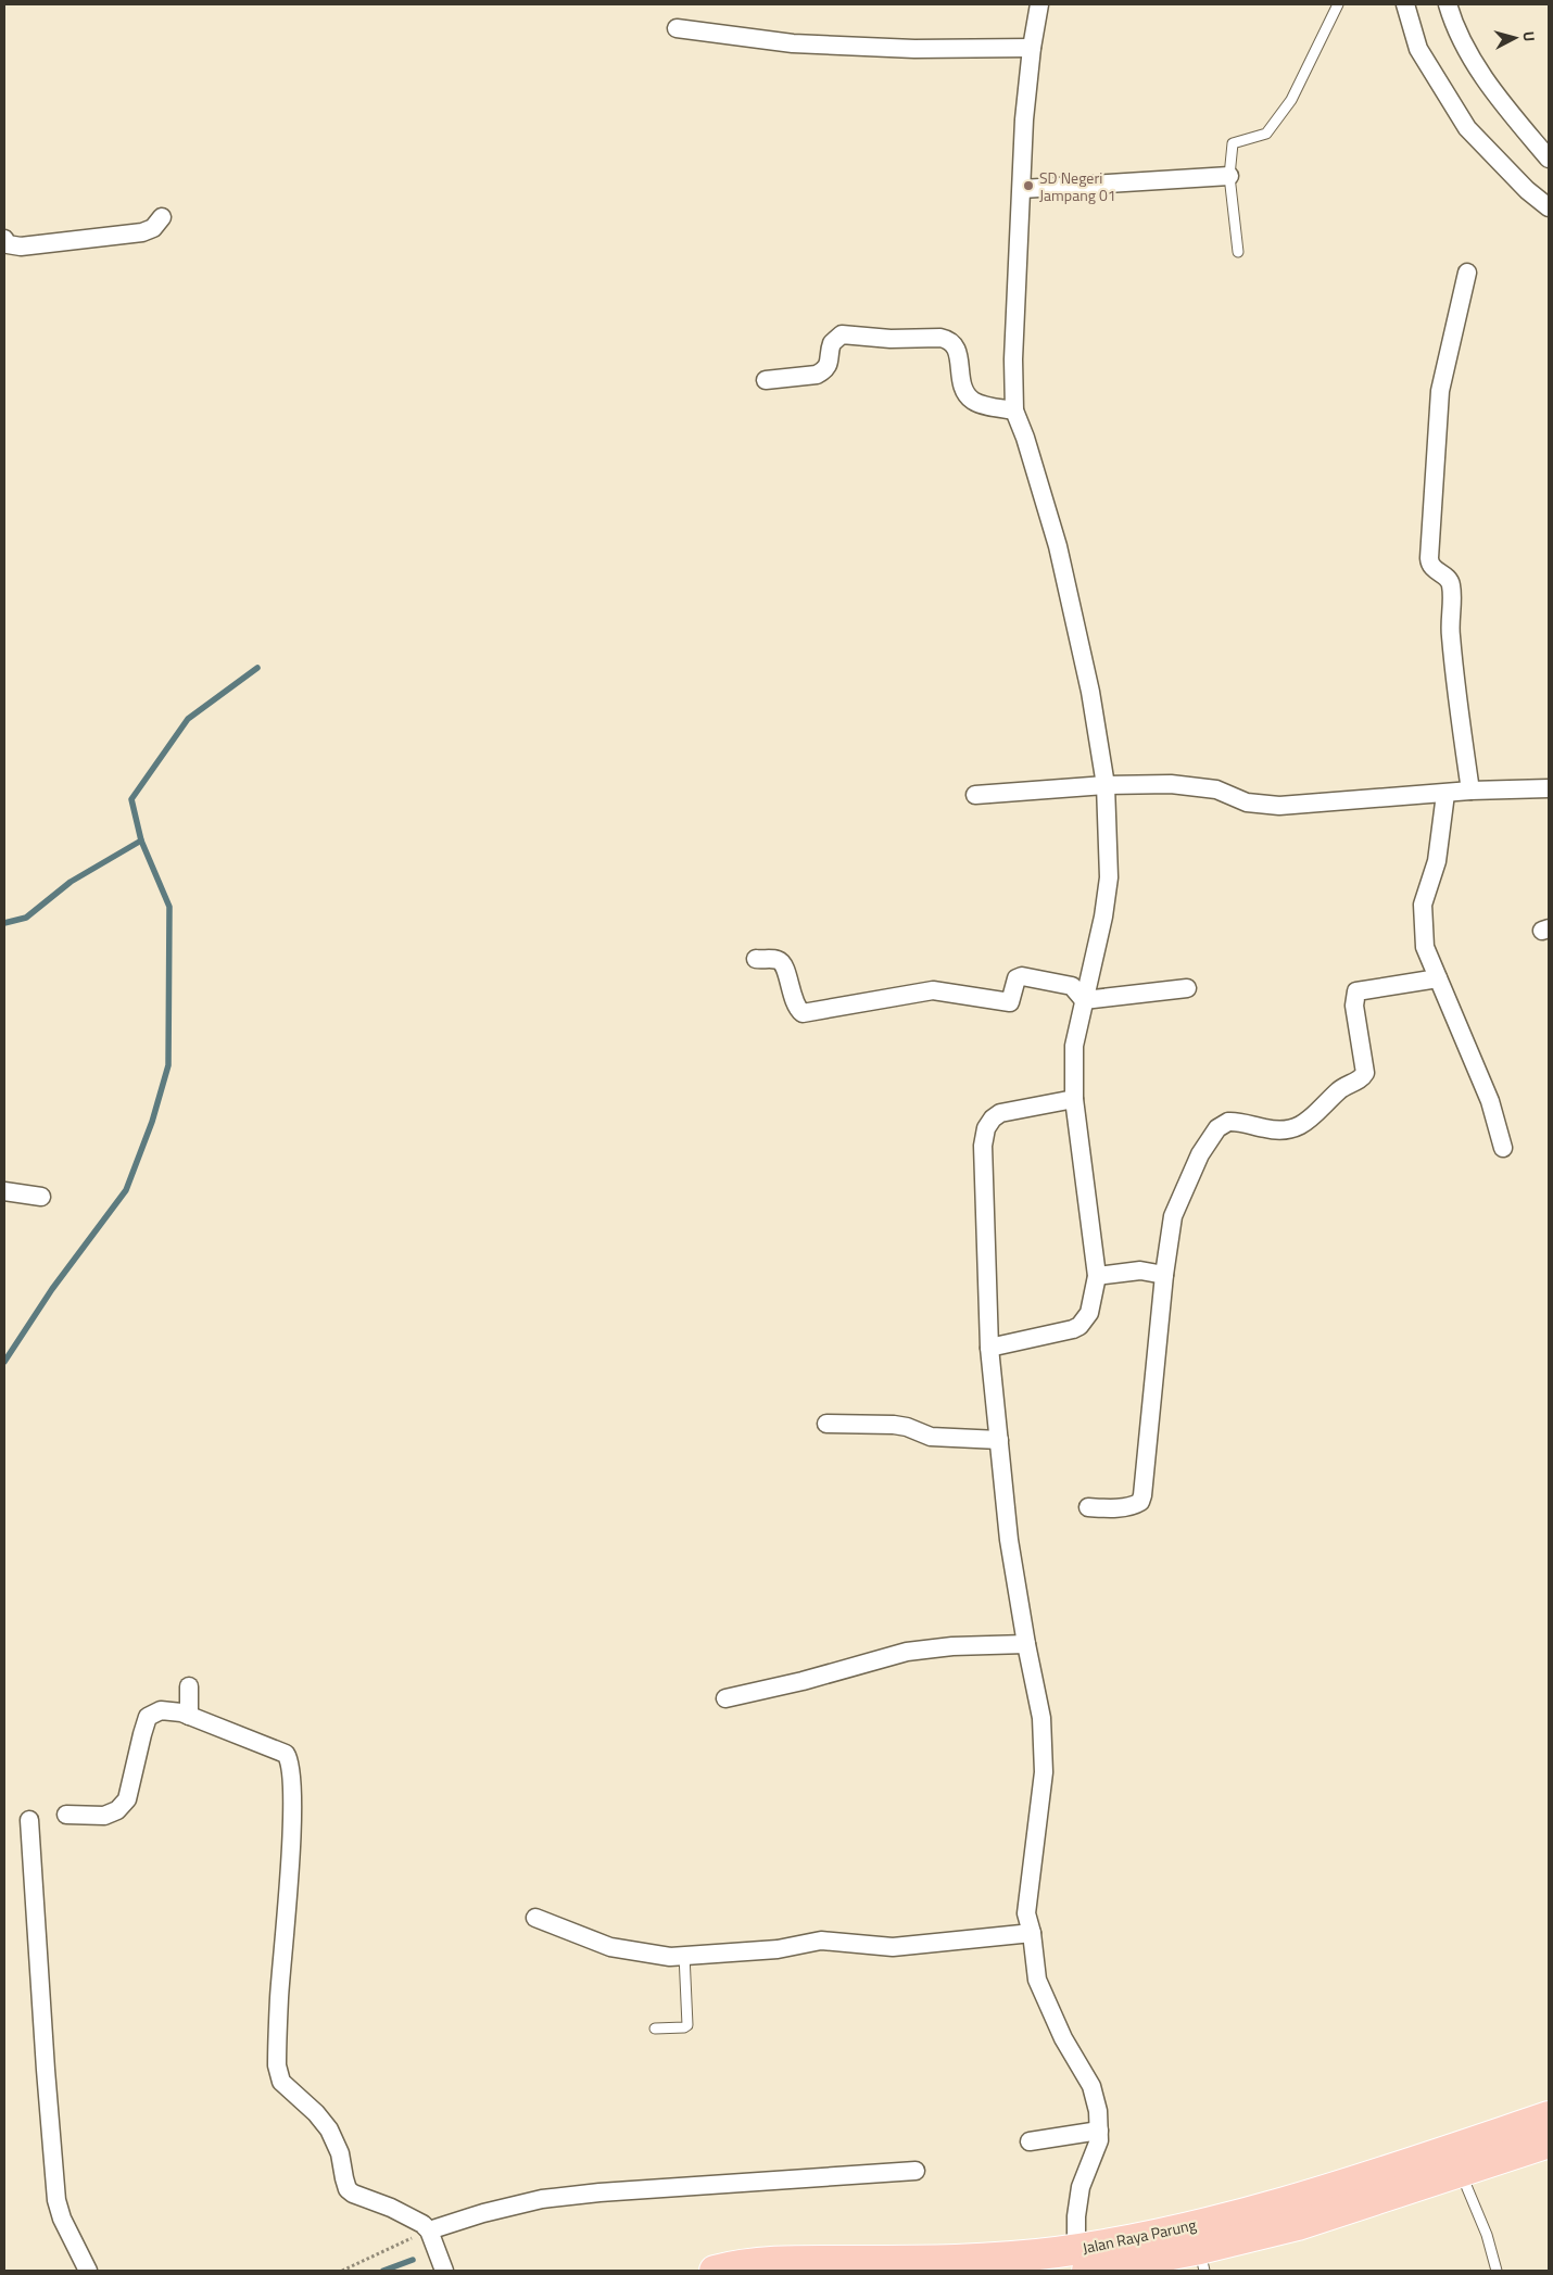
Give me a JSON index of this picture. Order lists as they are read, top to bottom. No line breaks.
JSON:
{"streets":{"highway":["Jalan Raya Parung"]},"places":["SD Negeri Jampang 01"],"north":"right"}
